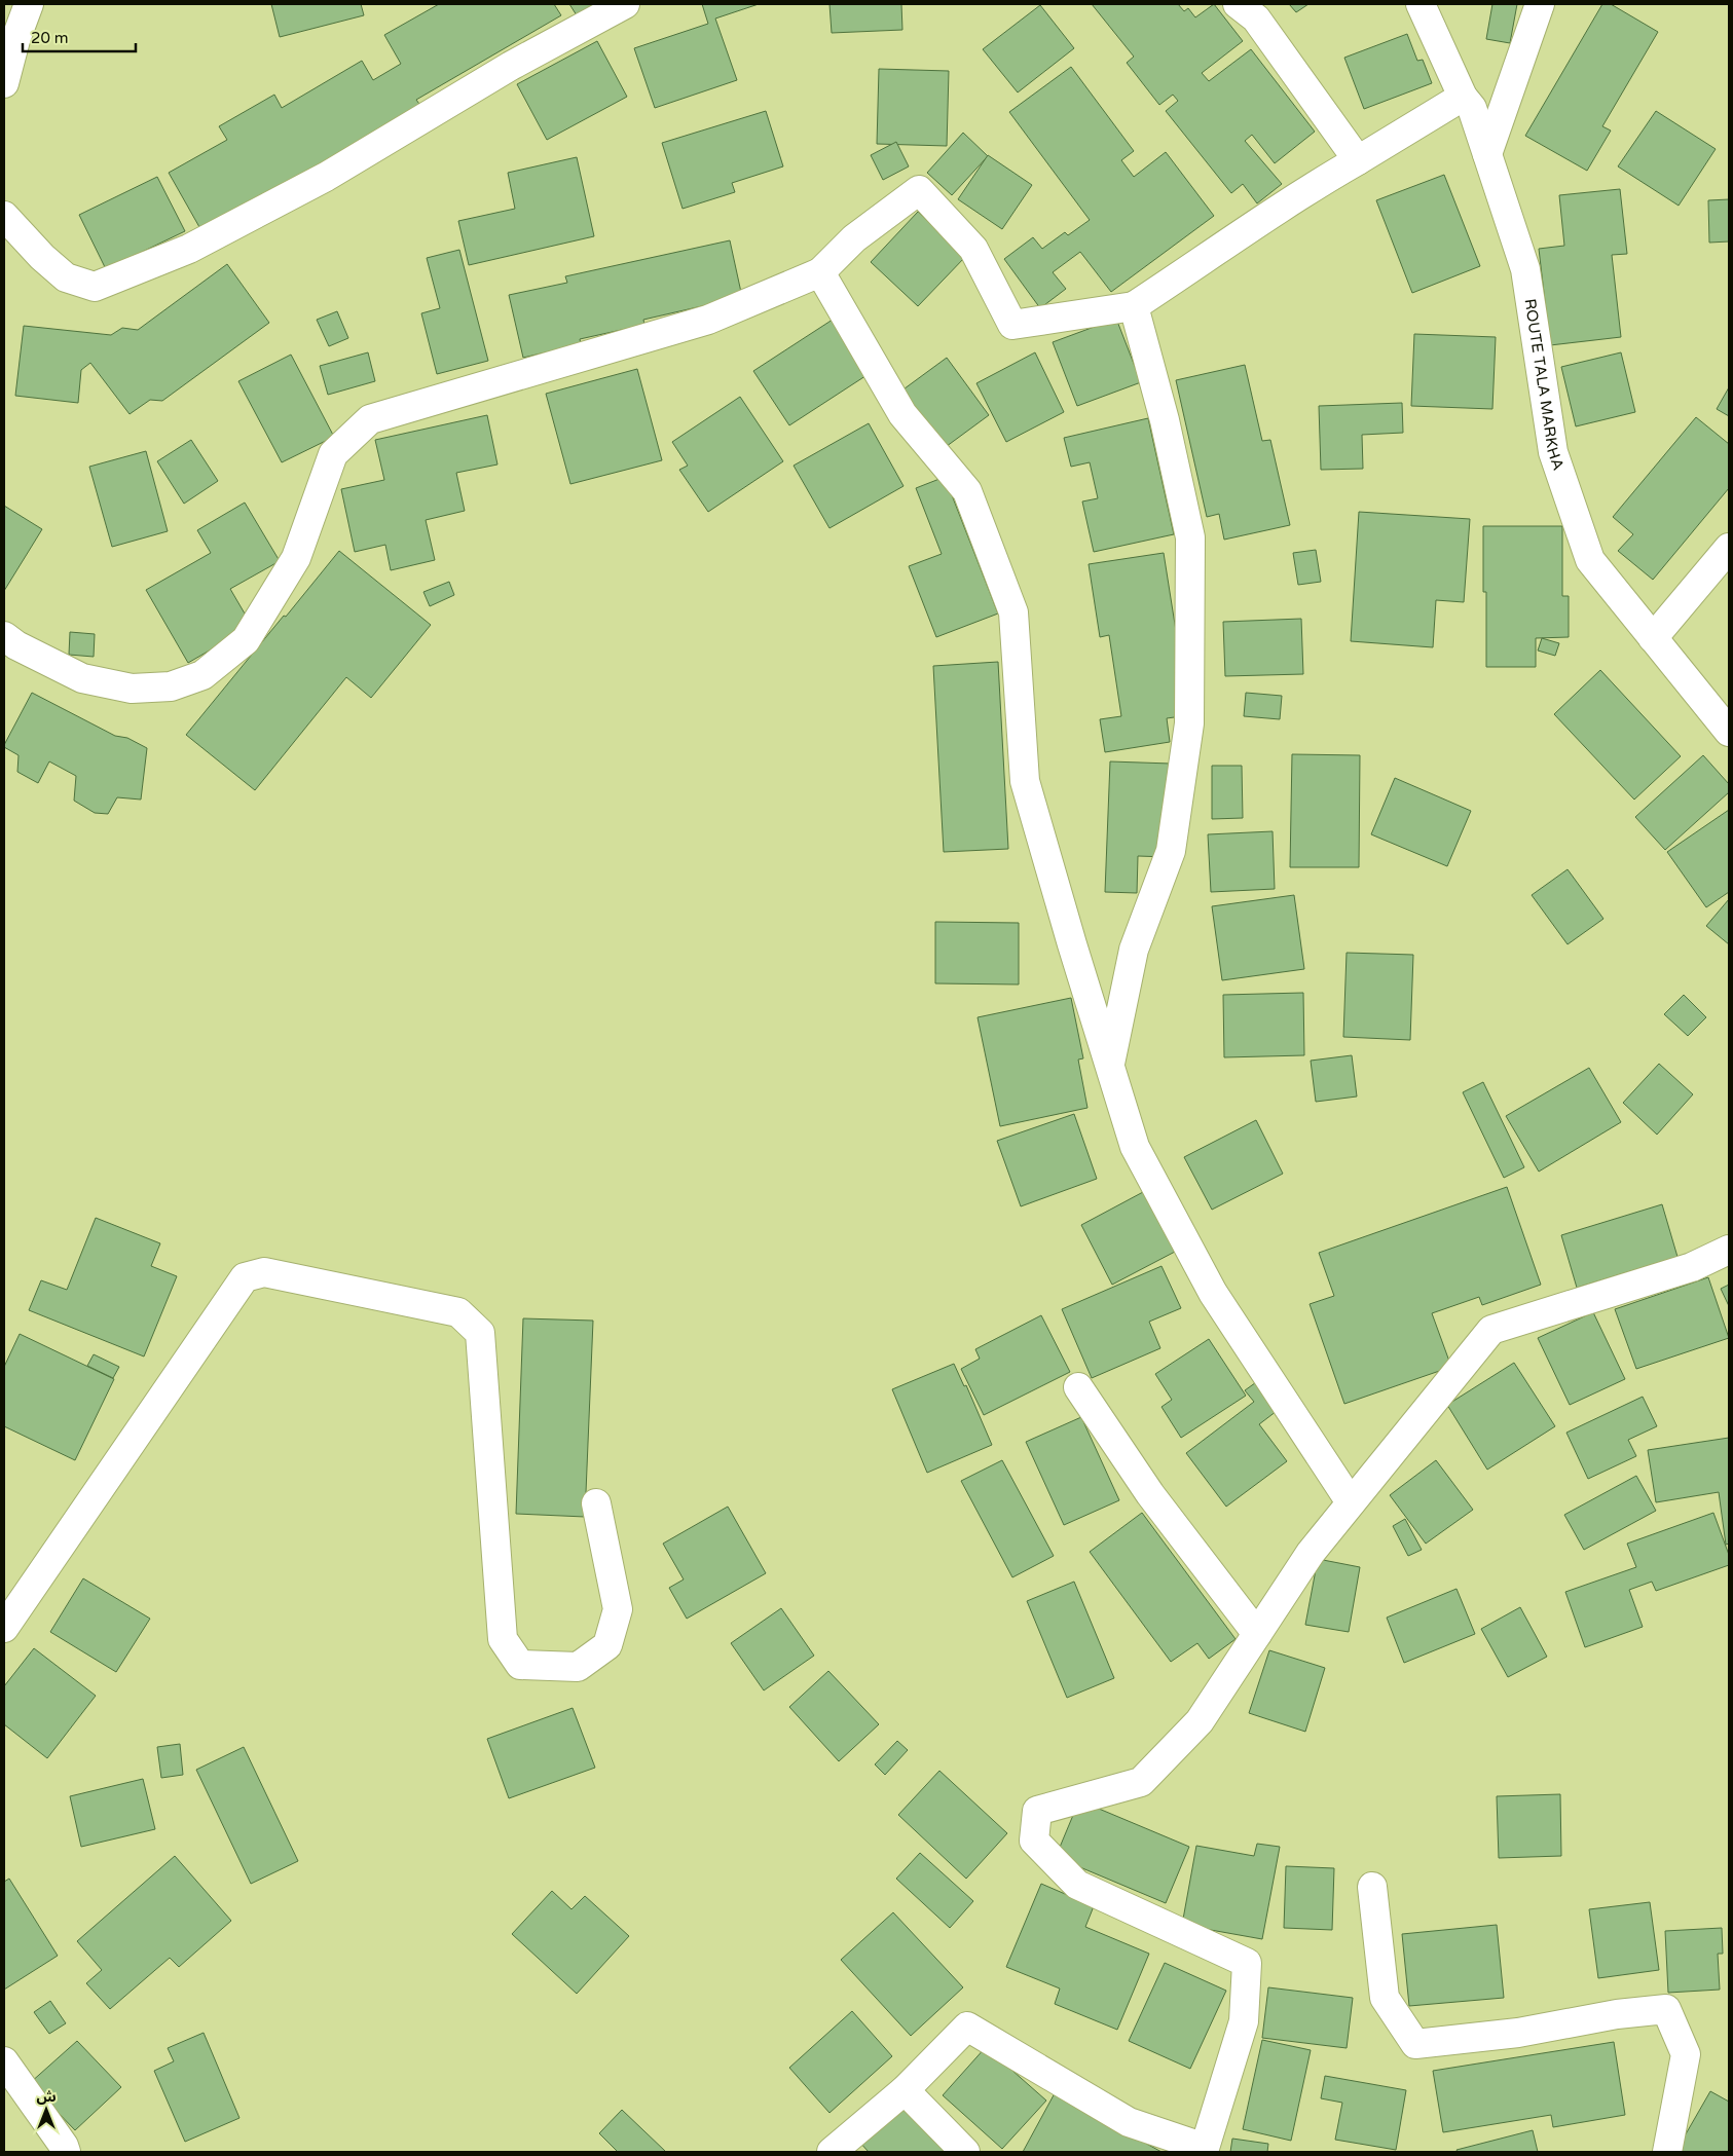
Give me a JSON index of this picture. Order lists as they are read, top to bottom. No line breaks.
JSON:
{"streets":{"street":["ROUTE TALA MARKHA"]},"scale_bar":"20 m","north":"top"}
